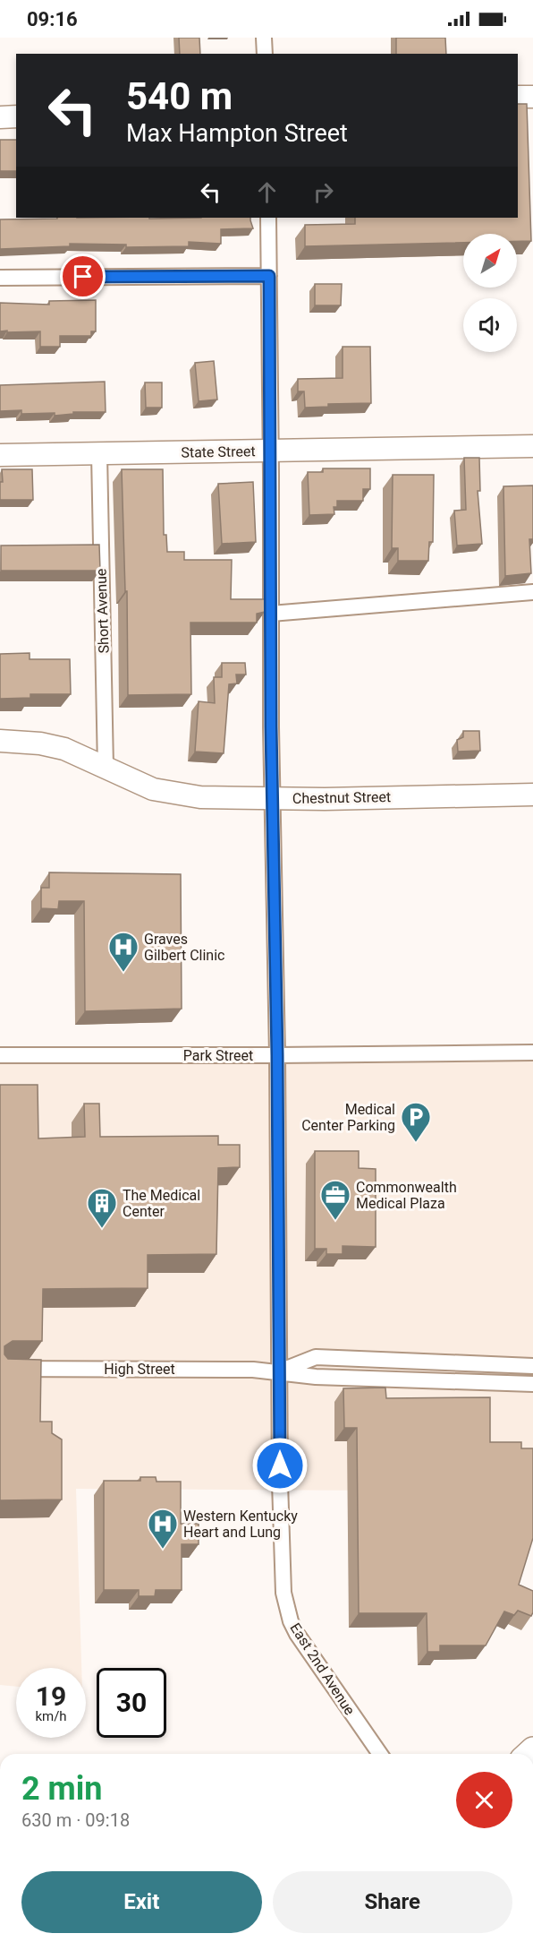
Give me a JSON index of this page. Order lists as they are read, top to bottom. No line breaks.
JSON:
{"streets":{"street":["State Street","Short Avenue","Chestnut Street","Park Street","High Street","East 2nd Avenue"]},"crossings":[["State Street","Short Avenue"],["State Street","East 2nd Avenue"],["Short Avenue","Chestnut Street"],["Chestnut Street","East 2nd Avenue"],["Park Street","East 2nd Avenue"],["High Street","East 2nd Avenue"]],"places":{"hospital":["Graves Gilbert Clinic","Western Kentucky Heart and Lung"],"parking":["Medical Center Parking"],"office":["Commonwealth Medical Plaza"],"building":["The Medical Center"]},"north":"top right","page":{"status":"09:16","turn":["540 m","Max Hampton Street"],"speed":"19 km/h","limit":"30","heading":["2 min","630 m · 09:18"],"buttons":["Exit","Share"]}}
